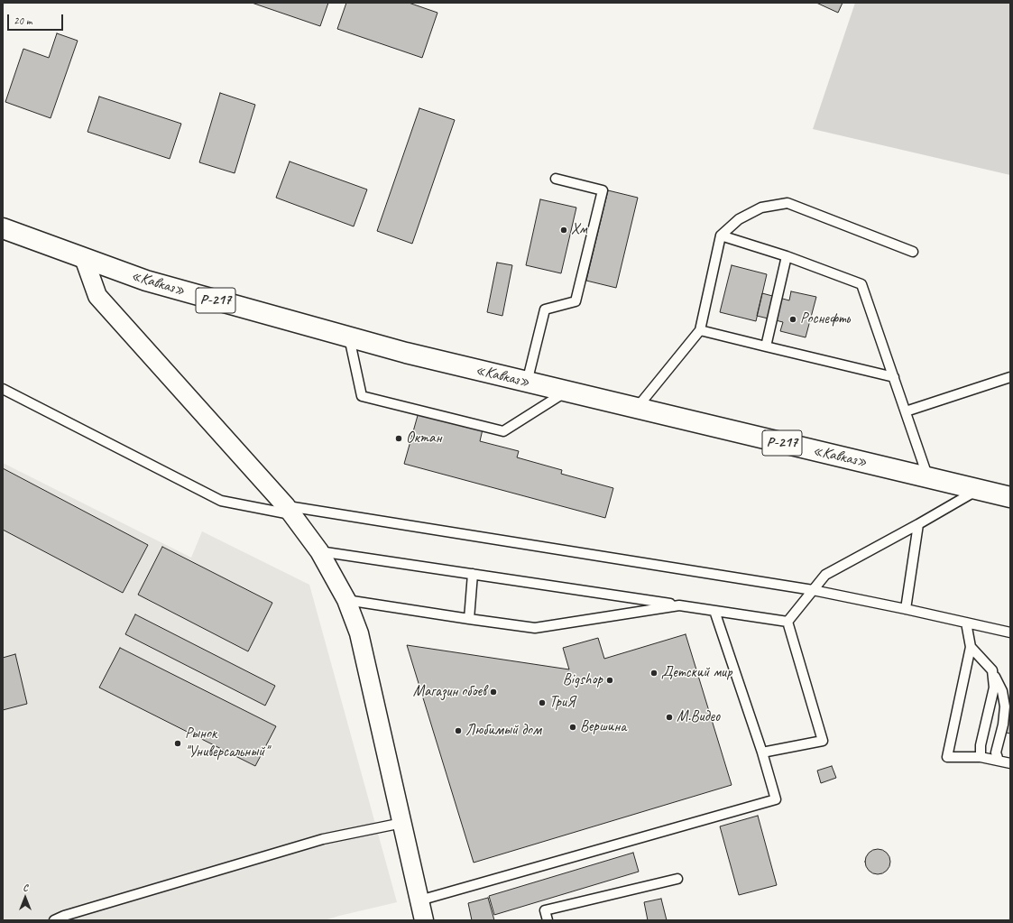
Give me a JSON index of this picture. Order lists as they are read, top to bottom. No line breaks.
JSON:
{"streets":{"highway":["«Кавказ»","Р-217"]},"places":["Хм","Роснефть","Октан","Детский мир","Bigshop","Магазин обоев","ТриЯ","М.Видео","Вершина","Любимый дом","Рынок \"Универсальный\""],"scale_bar":"20 m","north":"top"}
